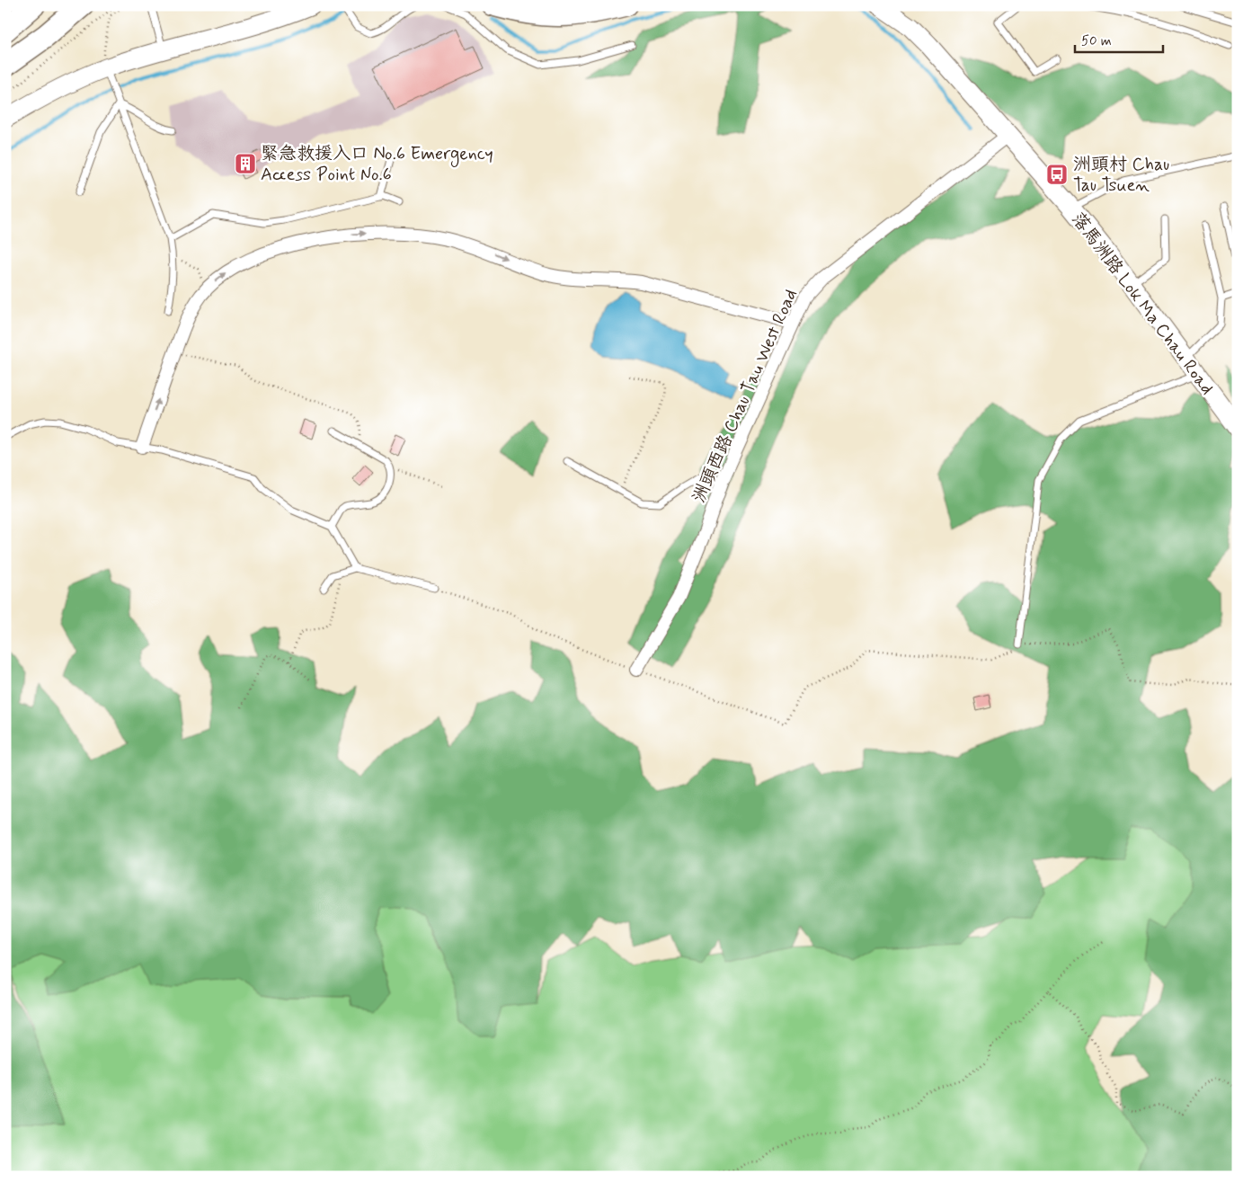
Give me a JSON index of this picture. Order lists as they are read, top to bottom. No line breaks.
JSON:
{"streets":{"street":["落馬洲路 Lok Ma Chau Road","洲頭西路 Chau Tau West Road"]},"crossings":[["落馬洲路 Lok Ma Chau Road","洲頭西路 Chau Tau West Road"]],"places":{"building":["緊急救援入口 No.6 Emergency Access Point No.6"],"bus stop":["洲頭村 Chau Tau Tsuen"]},"scale_bar":"50 m"}
